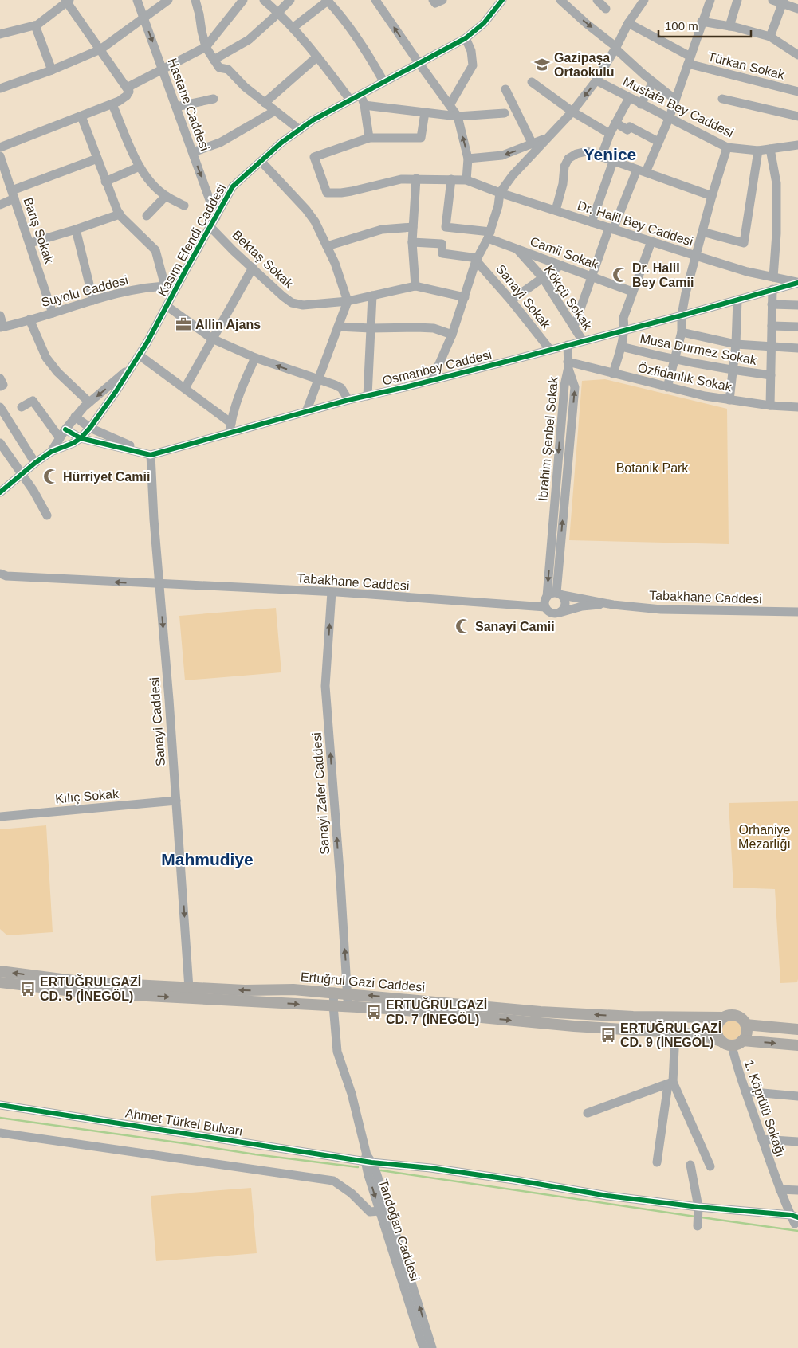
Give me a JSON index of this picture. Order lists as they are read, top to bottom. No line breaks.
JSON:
{"streets":{"main road":["Ertuğrul Gazi Caddesi"],"street":["Türkan Sokak","Hastane Caddesi","Mustafa Bey Caddesi","Dr. Halil Bey Caddesi","Barış Sokak","Kasım Efendi Caddesi","Camii Sokak","Bektaş Sokak","Suyolu Caddesi","Sanayi Sokak","Kökçü Sokak","Musa Durmez Sokak","Osmanbey Caddesi","Özfidanlık Sokak","İbrahim Şenbel Sokak","Tabakhane Caddesi","Sanayi Caddesi","Sanayi Zafer Caddesi","Kılıç Sokak","1. Köprülü Sokağı","Ahmet Türkel Bulvarı","Tandoğan Caddesi"]},"crossings":[["Hastane Caddesi","Kasım Efendi Caddesi"],["Dr. Halil Bey Caddesi","Camii Sokak"],["Dr. Halil Bey Caddesi","Osmanbey Caddesi"],["Barış Sokak","Suyolu Caddesi"],["Kasım Efendi Caddesi","Bektaş Sokak"],["Kasım Efendi Caddesi","Suyolu Caddesi"],["Kasım Efendi Caddesi","Osmanbey Caddesi"],["Camii Sokak","Kökçü Sokak"],["Sanayi Sokak","Osmanbey Caddesi"],["Kökçü Sokak","Osmanbey Caddesi"],["Osmanbey Caddesi","İbrahim Şenbel Sokak"],["Osmanbey Caddesi","Sanayi Caddesi"],["Özfidanlık Sokak","İbrahim Şenbel Sokak"],["İbrahim Şenbel Sokak","Tabakhane Caddesi"],["Tabakhane Caddesi","Sanayi Caddesi"],["Tabakhane Caddesi","Sanayi Zafer Caddesi"],["Sanayi Caddesi","Kılıç Sokak"],["Sanayi Caddesi","Ertuğrul Gazi Caddesi"],["Sanayi Zafer Caddesi","Ertuğrul Gazi Caddesi"],["Ertuğrul Gazi Caddesi","1. Köprülü Sokağı"],["Ertuğrul Gazi Caddesi","Tandoğan Caddesi"],["1. Köprülü Sokağı","Ahmet Türkel Bulvarı"],["Ahmet Türkel Bulvarı","Tandoğan Caddesi"]],"one_way":["Sanayi Caddesi","Sanayi Zafer Caddesi"],"districts":["Yenice","Mahmudiye"],"parks":["Botanik Park","Orhaniye Mezarlığı"],"places":{"school or university":["Gazipaşa Ortaokulu"],"mosque":["Dr. Halil Bey Camii","Hürriyet Camii","Sanayi Camii"],"office":["Allin Ajans"],"bus stop":["ERTUĞRULGAZİ CD. 5 (İNEGÖL)","ERTUĞRULGAZİ CD. 7 (İNEGÖL)","ERTUĞRULGAZİ CD. 9 (İNEGÖL)"]},"scale_bar":"100 m"}
